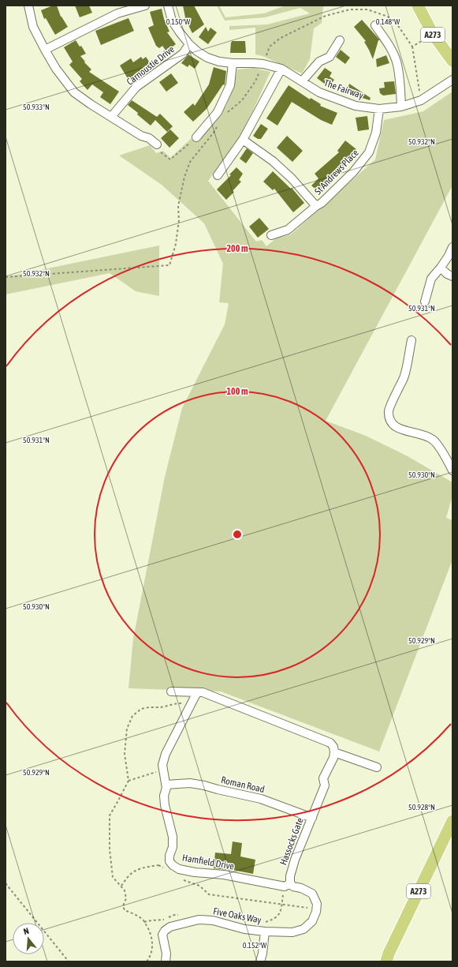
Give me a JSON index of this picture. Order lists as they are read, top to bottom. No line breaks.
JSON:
{"streets":{"main road":["A273"],"street":["Carnoustie Drive","The Fairway","St Andrews Place","Roman Road","Hassocks Gate","Hamfield Drive","Five Oaks Way"]},"crossings":[["Carnoustie Drive","The Fairway"],["The Fairway","St Andrews Place"],["Roman Road","Hassocks Gate"],["Roman Road","Hamfield Drive"],["Hassocks Gate","Hamfield Drive"]],"north":"top","coordinates":["0.150°W","0.148°W","50.933°N","50.932°N","50.931°N","50.930°N","50.929°N","50.928°N","0.152°W"],"rings":["200 m","100 m"]}
